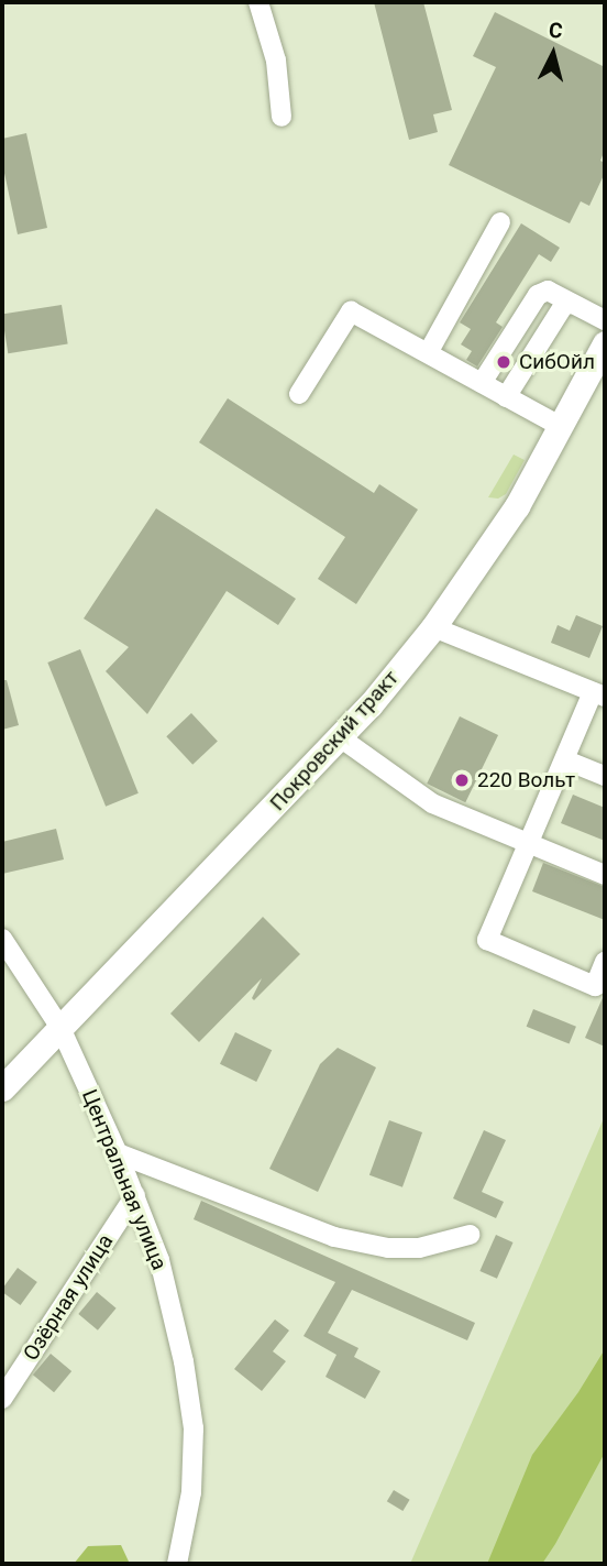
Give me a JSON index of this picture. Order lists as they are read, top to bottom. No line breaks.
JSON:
{"streets":{"main road":["Покровский тракт"],"street":["Центральная улица","Озёрная улица"]},"crossings":[["Покровский тракт","Центральная улица"],["Центральная улица","Озёрная улица"]],"places":["СибОйл","220 Вольт"],"north":"top"}
